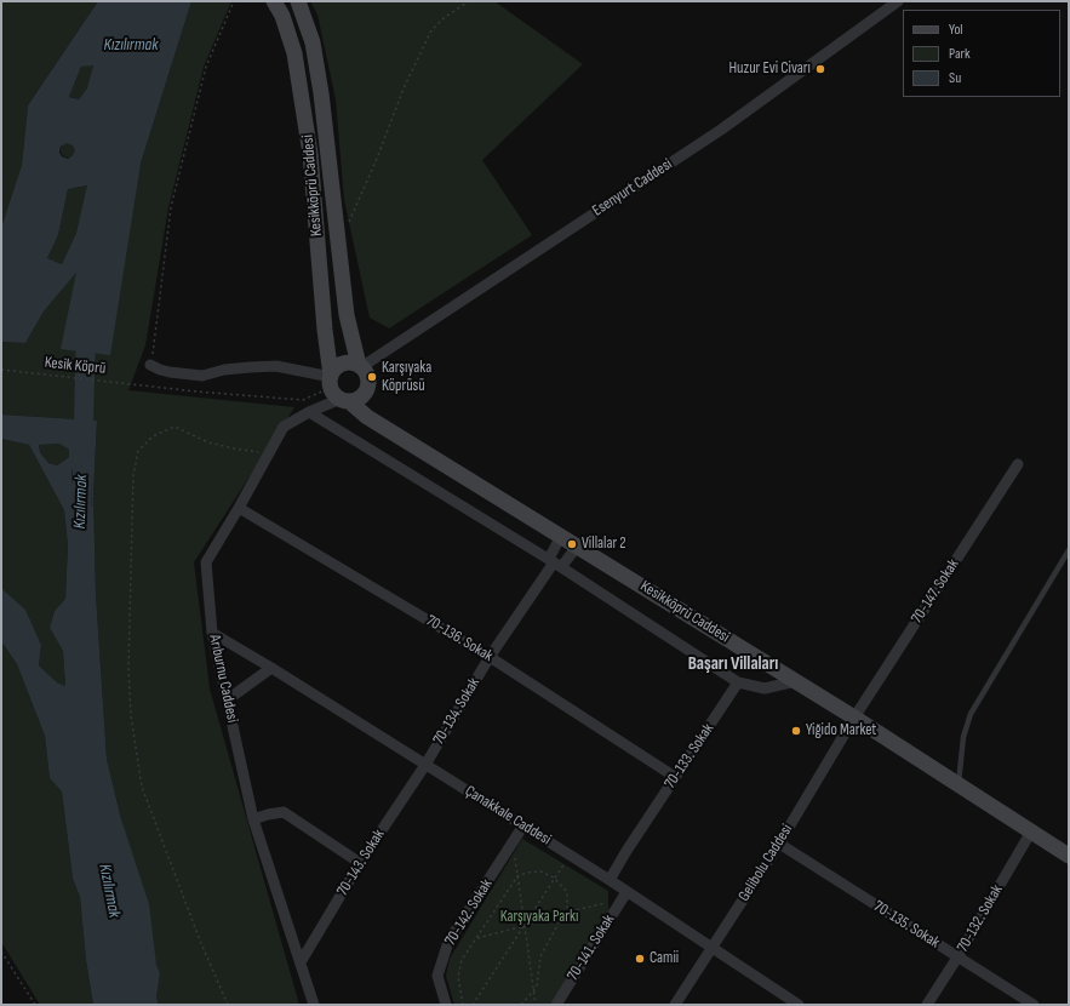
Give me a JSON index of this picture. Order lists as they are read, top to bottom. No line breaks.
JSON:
{"streets":{"street":["Kesikköprü Caddesi","Esenyurt Caddesi","70-147. Sokak","70-136. Sokak","Arıburnu Caddesi","70-134. Sokak","70-133. Sokak","Çanakkale Caddesi","70-143. Sokak","Gelibolu Caddesi","70-142. Sokak","70-132. Sokak","70-135. Sokak","70-141. Sokak"],"path":["Kesik Köprü"]},"crossings":[["Kesikköprü Caddesi","Esenyurt Caddesi"],["Kesikköprü Caddesi","Kesik Köprü"],["Kesikköprü Caddesi","70-147. Sokak"],["Kesikköprü Caddesi","Arıburnu Caddesi"],["Kesikköprü Caddesi","70-134. Sokak"],["Kesikköprü Caddesi","70-133. Sokak"],["Kesikköprü Caddesi","Gelibolu Caddesi"],["Kesikköprü Caddesi","70-132. Sokak"],["Esenyurt Caddesi","Kesik Köprü"],["Esenyurt Caddesi","Arıburnu Caddesi"],["Kesik Köprü","Arıburnu Caddesi"],["70-147. Sokak","Gelibolu Caddesi"],["70-136. Sokak","Arıburnu Caddesi"],["70-136. Sokak","70-134. Sokak"],["70-136. Sokak","70-133. Sokak"],["Arıburnu Caddesi","Çanakkale Caddesi"],["Arıburnu Caddesi","70-143. Sokak"],["70-134. Sokak","Çanakkale Caddesi"],["70-134. Sokak","70-143. Sokak"],["70-133. Sokak","Çanakkale Caddesi"],["Çanakkale Caddesi","70-143. Sokak"],["Çanakkale Caddesi","Gelibolu Caddesi"],["Çanakkale Caddesi","70-142. Sokak"],["Çanakkale Caddesi","70-141. Sokak"],["Gelibolu Caddesi","70-135. Sokak"],["70-132. Sokak","70-135. Sokak"]],"districts":["Başarı Villaları"],"water":["Kızılırmak"],"parks":["Karşıyaka Parkı"],"places":["Huzur Evi Civarı","Karşıyaka Köprüsü","Villalar 2","Yiğido Market","Camii"],"legend":["Yol","Park","Su"]}
